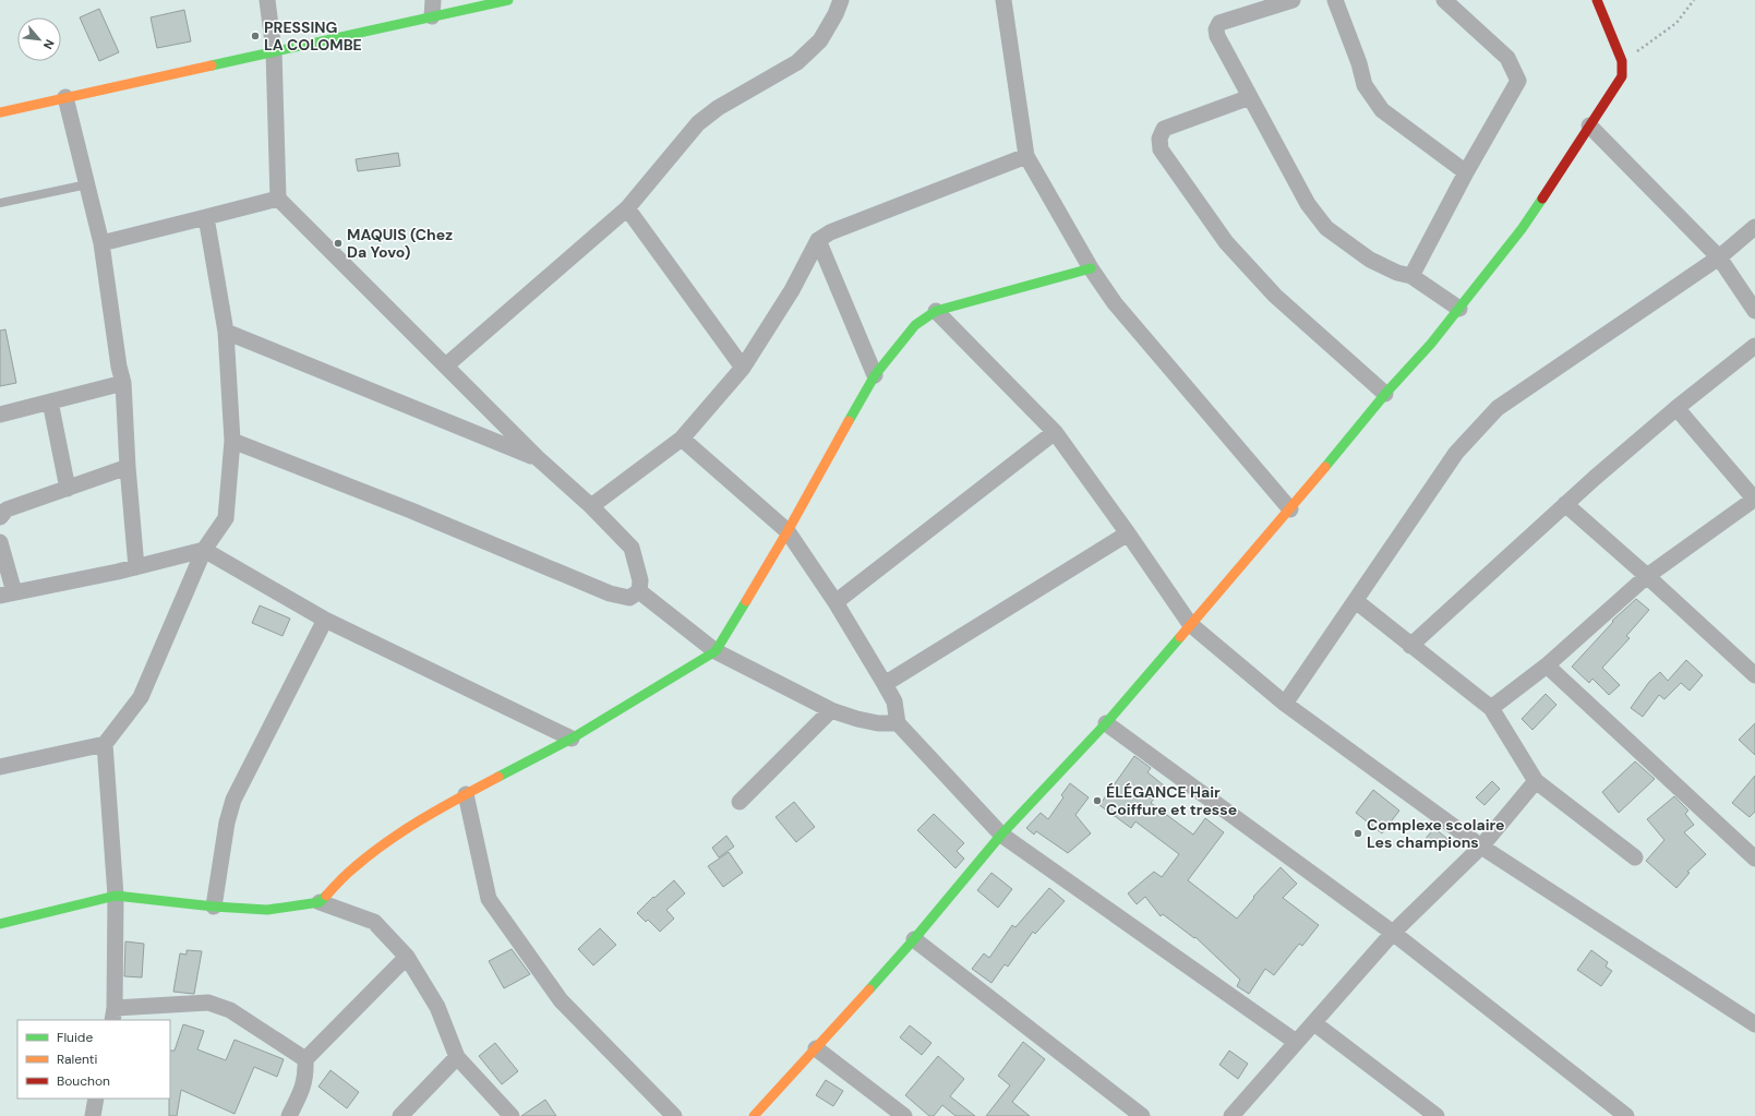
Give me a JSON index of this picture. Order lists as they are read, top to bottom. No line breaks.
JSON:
{"places":["PRESSING LA COLOMBE","MAQUIS (Chez Da Yovo)","ÉLÉGANCE Hair Coiffure et tresse","Complexe scolaire Les champions"],"legend":["Fluide","Ralenti","Bouchon"],"north":"bottom right"}
